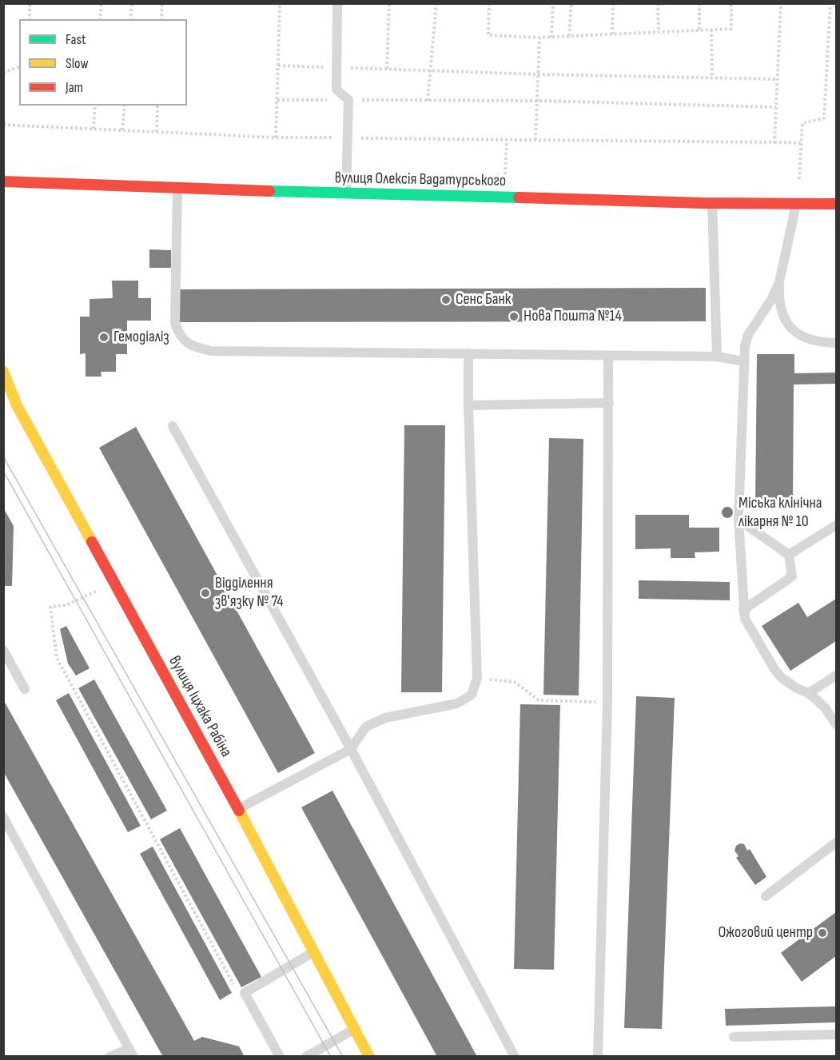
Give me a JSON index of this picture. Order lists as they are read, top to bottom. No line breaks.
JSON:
{"streets":{"main road":["вулиця Олексія Вадатурського","вулиця Іцхака Рабіна"]},"places":["Сенс Банк","Нова Пошта №14","Гемодіаліз","Міська клінічна лікарня № 10","Відділення зв'язку № 74","Ожоговий центр"],"legend":["Fast","Slow","Jam"]}
